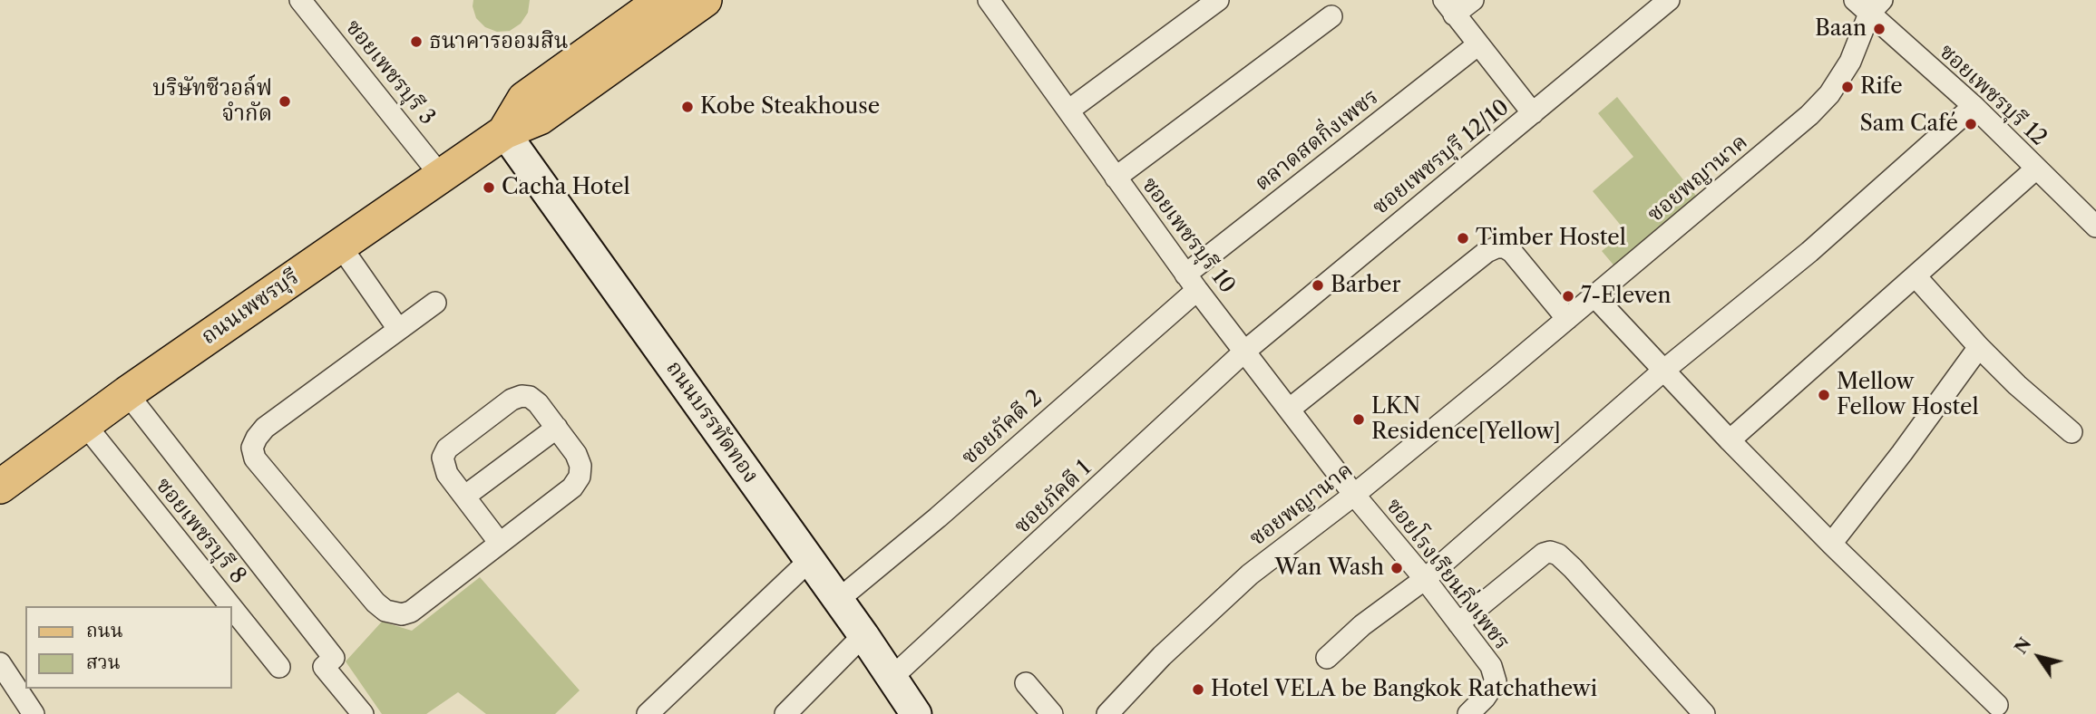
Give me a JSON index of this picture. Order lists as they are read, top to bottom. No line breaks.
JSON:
{"streets":{"main road":["ถนนเพชรบุรี","ถนนบรรทัดทอง"],"street":["ซอยเพชรบุรี 3","ซอยเพชรบุรี 12","ตลาดสดกิ่งเพชร","ซอยเพชรบุรี 12/10","ซอยพญานาค","ซอยเพชรบุรี 10","ซอยภัคดี 2","ซอยภัคดี 1","ซอยเพชรบุรี 8","ซอยโรงเรียนกิ่งเพชร"]},"crossings":[["ซอยเพชรบุรี 3","ถนนเพชรบุรี"],["ซอยเพชรบุรี 12","ซอยพญานาค"],["ตลาดสดกิ่งเพชร","ซอยเพชรบุรี 10"],["ตลาดสดกิ่งเพชร","ซอยภัคดี 2"],["ซอยเพชรบุรี 12/10","ซอยเพชรบุรี 10"],["ซอยเพชรบุรี 12/10","ซอยภัคดี 1"],["ซอยพญานาค","ซอยเพชรบุรี 10"],["ซอยพญานาค","ซอยโรงเรียนกิ่งเพชร"],["ซอยเพชรบุรี 10","ซอยภัคดี 2"],["ซอยเพชรบุรี 10","ซอยภัคดี 1"],["ซอยเพชรบุรี 10","ซอยโรงเรียนกิ่งเพชร"],["ถนนเพชรบุรี","ถนนบรรทัดทอง"],["ถนนเพชรบุรี","ซอยเพชรบุรี 8"],["ถนนบรรทัดทอง","ซอยภัคดี 2"],["ถนนบรรทัดทอง","ซอยภัคดี 1"]],"places":["Baan","ธนาคารออมสิน","Rife","บริษัทซีวอล์ฟ จำกัด","Kobe Steakhouse","Sam Café","Cacha Hotel","Timber Hostel","Barber","7-Eleven","Mellow Fellow Hostel","LKN Residence[Yellow]","Wan Wash","Hotel VELA be Bangkok Ratchathewi"],"legend":["ถนน","สวน"],"north":"top left"}
